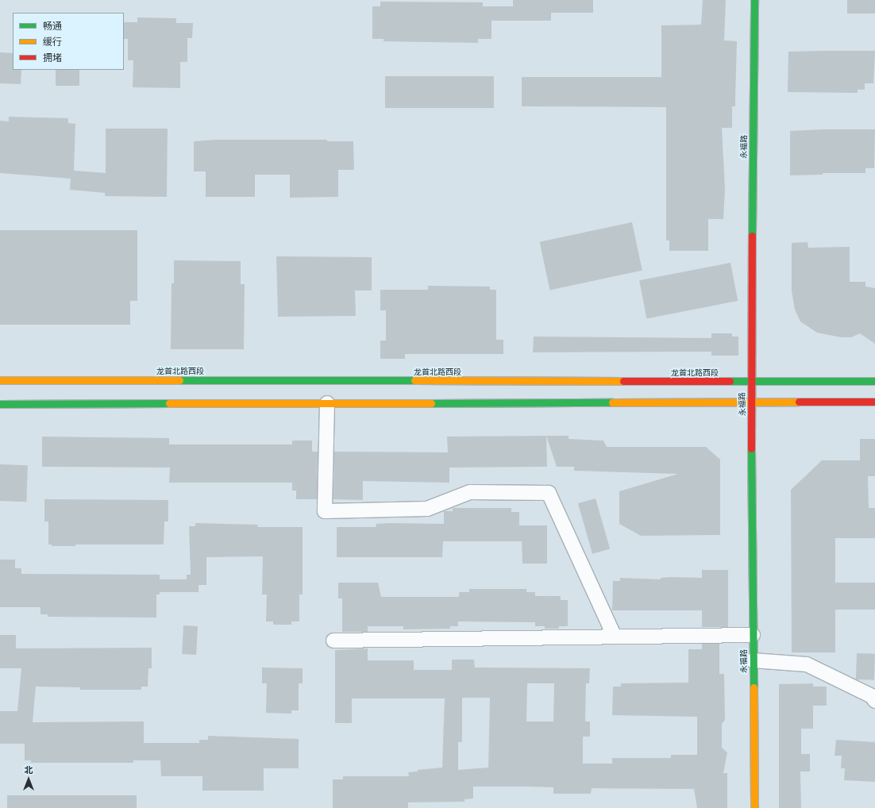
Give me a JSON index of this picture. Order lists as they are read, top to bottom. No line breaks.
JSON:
{"streets":{"street":["永福路","龙首北路西段"]},"crossings":[["永福路","龙首北路西段"]],"legend":["畅通","缓行","拥堵"],"north":"top"}
